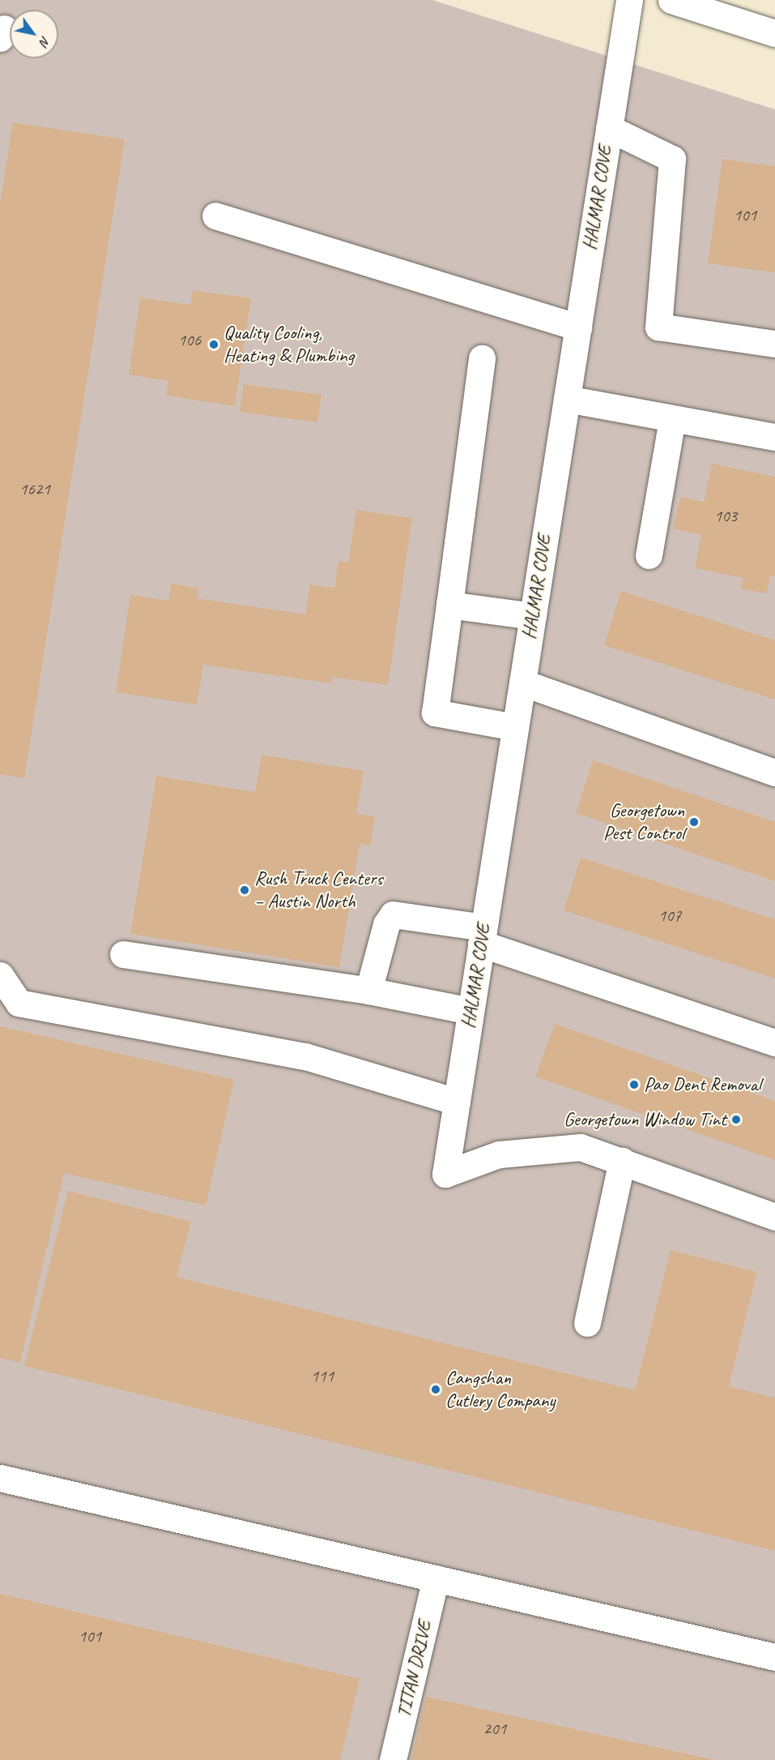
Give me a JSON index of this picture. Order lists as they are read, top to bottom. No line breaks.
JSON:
{"streets":{"street":["HALMAR COVE","TITAN DRIVE"]},"places":["Quality Cooling, Heating & Plumbing","Georgetown Pest Control","Rush Truck Centers – Austin North","Pao Dent Removal","Georgetown Window Tint","Cangshan Cutlery Company"],"house_numbers":["101","106","1621","103","107","111","101","201"],"north":"bottom right"}
